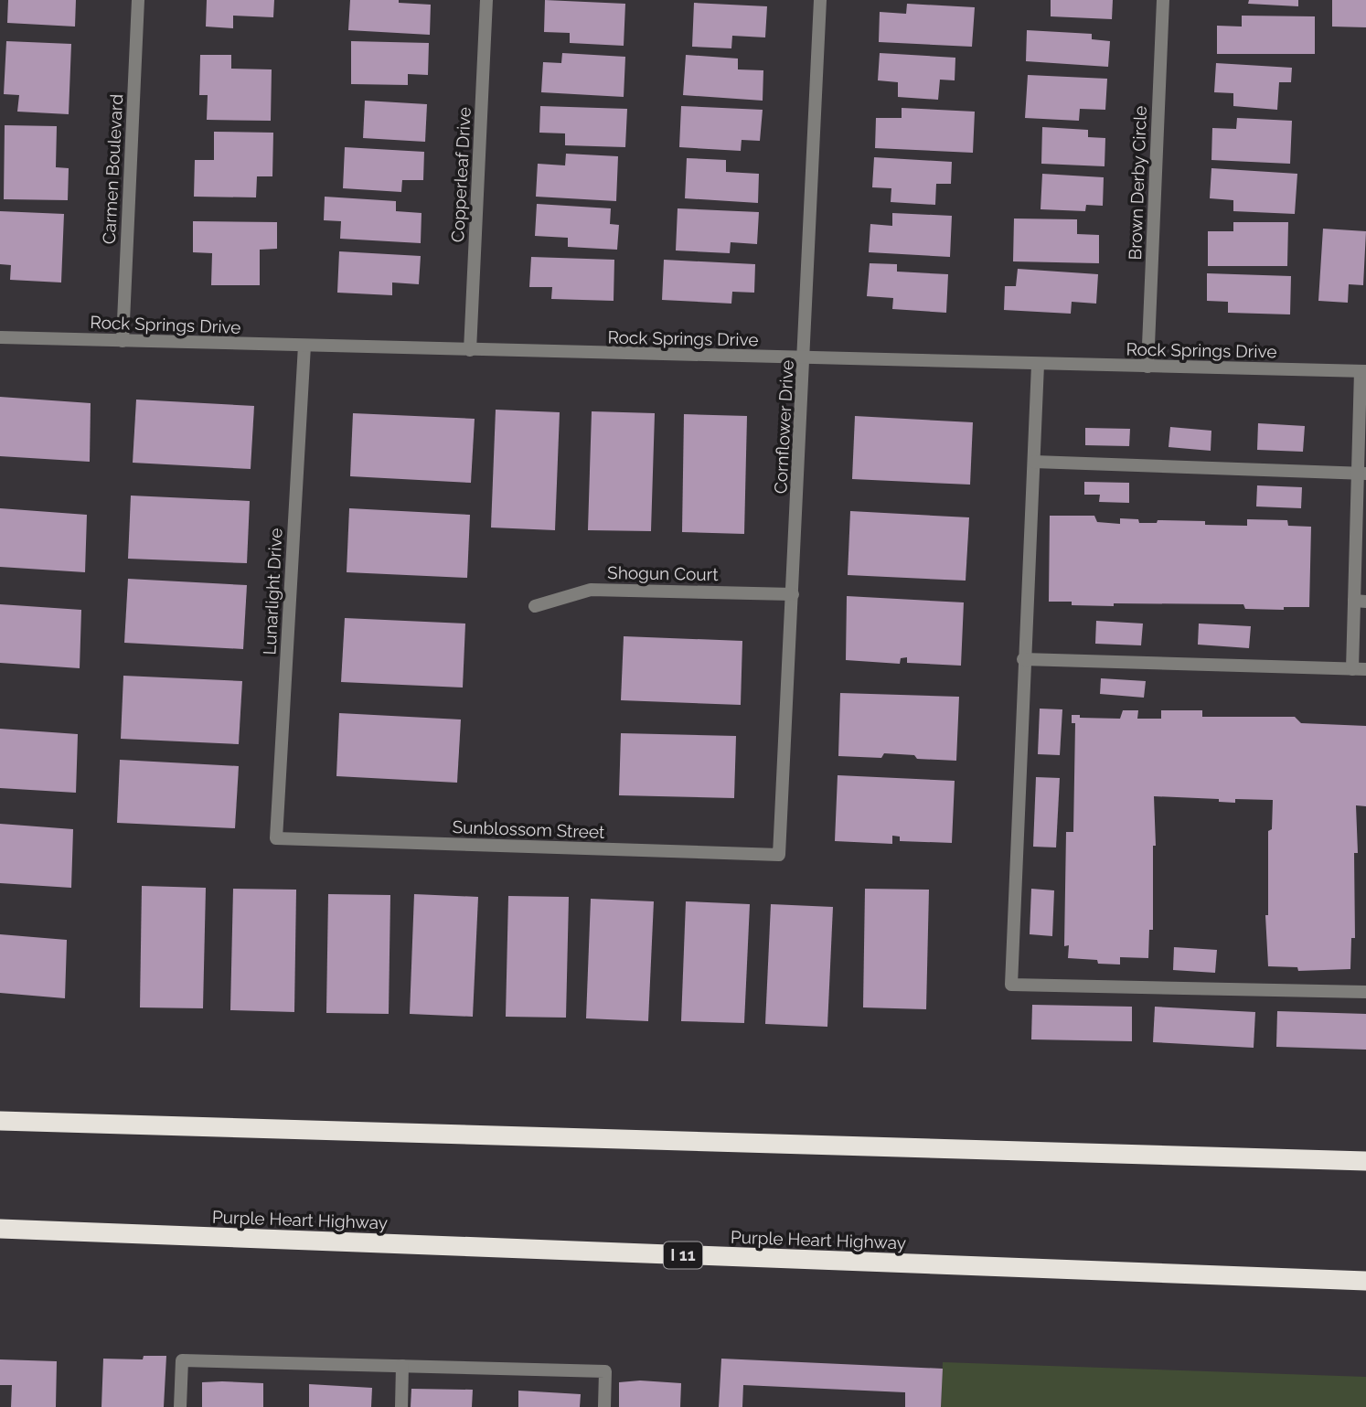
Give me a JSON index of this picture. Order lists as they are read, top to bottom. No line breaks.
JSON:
{"streets":{"highway":["Purple Heart Highway","I 11"],"street":["Carmen Boulevard","Copperleaf Drive","Brown Derby Circle","Rock Springs Drive","Cornflower Drive","Shogun Court","Lunarlight Drive","Sunblossom Street"]},"crossings":[["Carmen Boulevard","Rock Springs Drive"],["Copperleaf Drive","Rock Springs Drive"],["Brown Derby Circle","Rock Springs Drive"],["Rock Springs Drive","Cornflower Drive"],["Rock Springs Drive","Lunarlight Drive"],["Cornflower Drive","Shogun Court"],["Cornflower Drive","Sunblossom Street"],["Lunarlight Drive","Sunblossom Street"]]}
